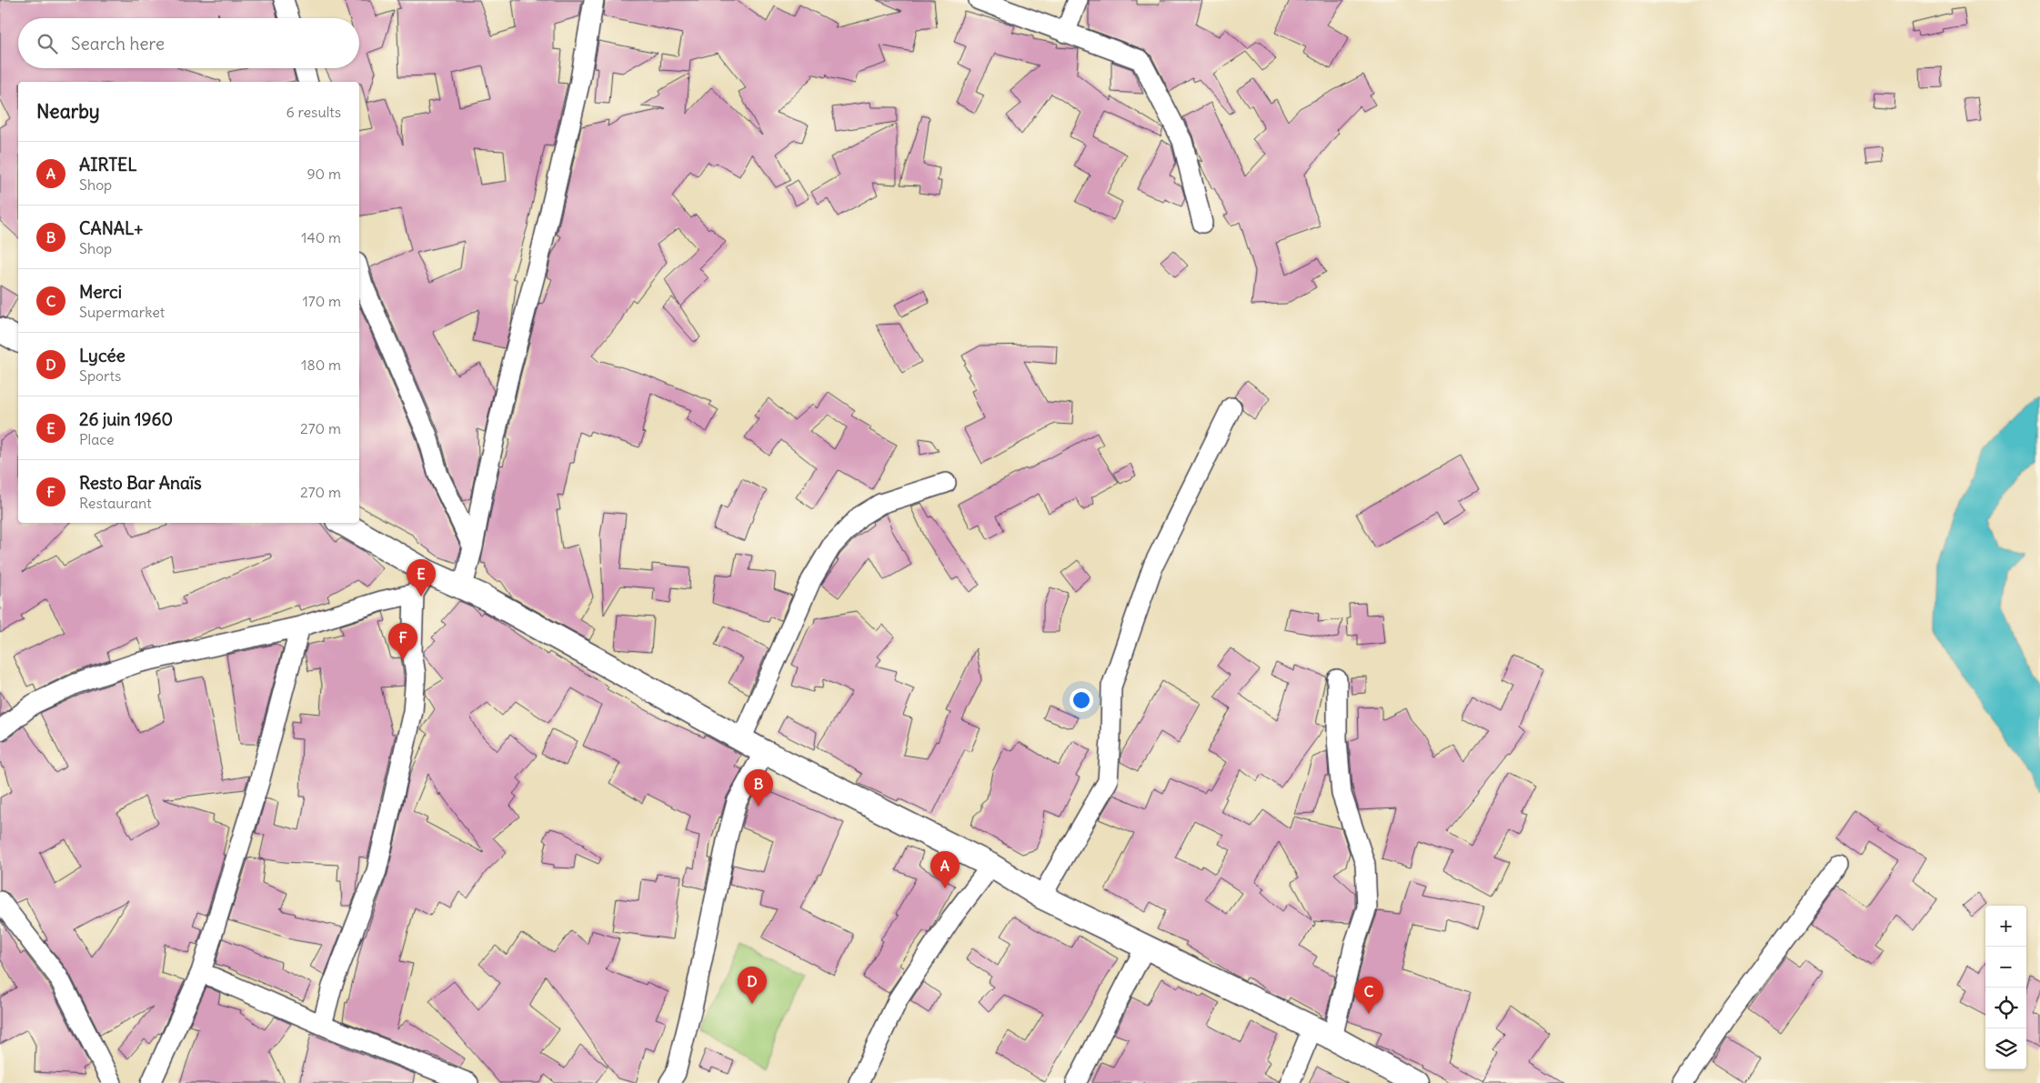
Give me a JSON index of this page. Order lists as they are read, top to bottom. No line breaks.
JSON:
{"page":{"search":"Search here","heading":["Nearby","6 results"],"list":[{"mark":"A","name":"AIRTEL","note":"Shop","value":"90 m"},{"mark":"B","name":"CANAL+","note":"Shop","value":"140 m"},{"mark":"C","name":"Merci","note":"Supermarket","value":"170 m"},{"mark":"D","name":"Lycée","note":"Sports","value":"180 m"},{"mark":"E","name":"26 juin 1960","note":"Place","value":"270 m"},{"mark":"F","name":"Resto Bar Anaïs","note":"Restaurant","value":"270 m"}],"pins":["E","F","B","A","D","C"],"map_buttons":["+","−"]}}
